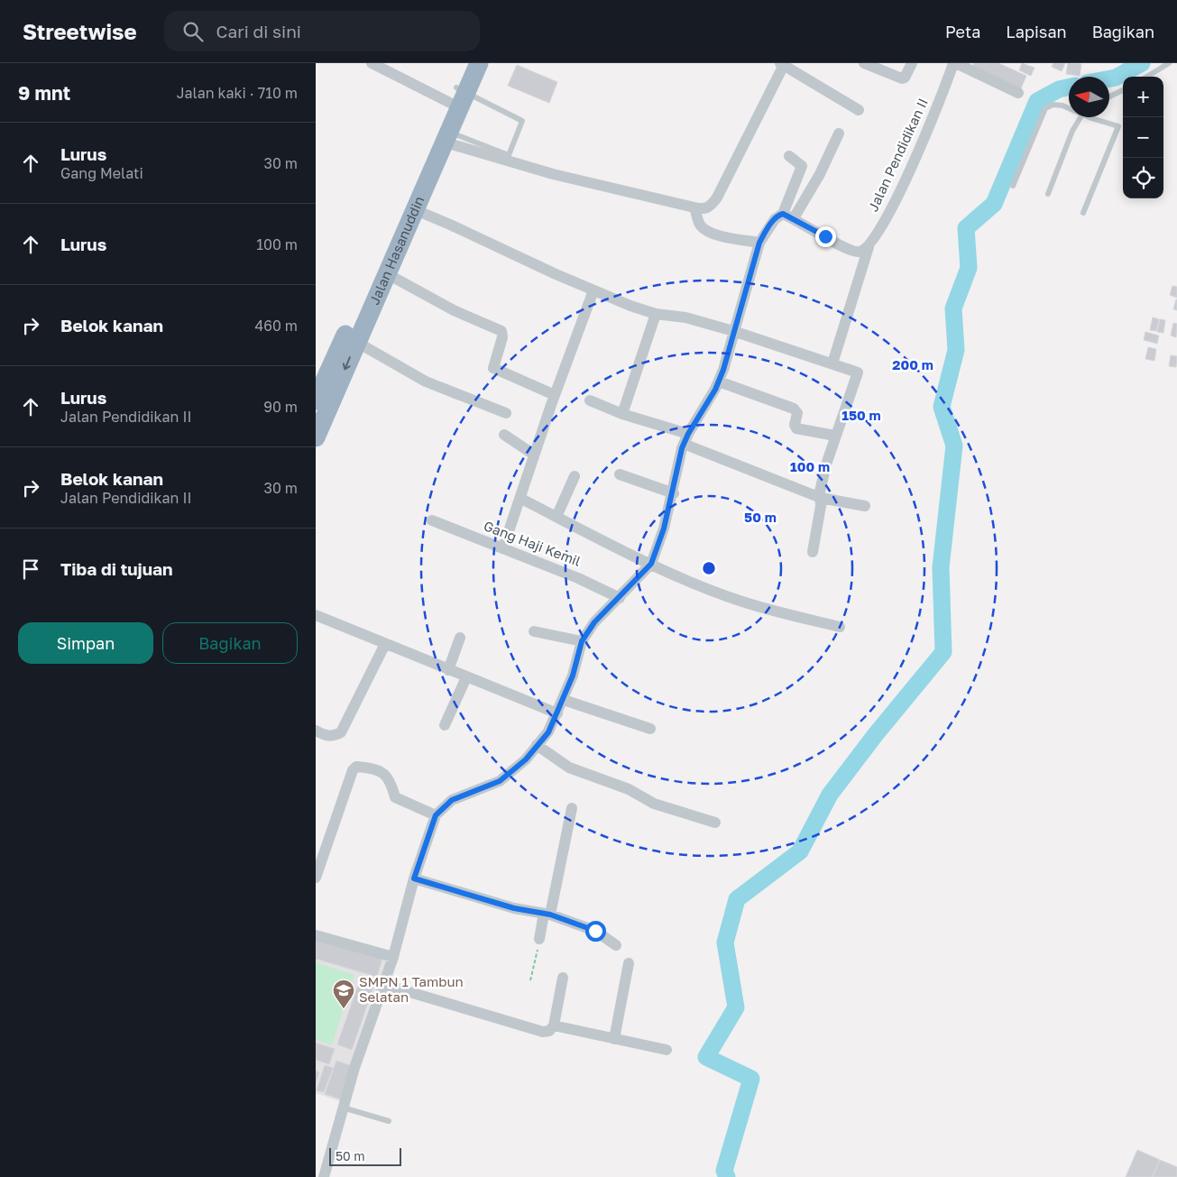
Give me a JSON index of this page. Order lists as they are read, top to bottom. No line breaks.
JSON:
{"streets":{"highway":["Jalan Hasanuddin"],"street":["Jalan Pendidikan II","Gang Haji Kemil"]},"places":{"school or university":["SMPN 1 Tambun Selatan"]},"scale_bar":"50 m","north":"left","page":{"header":"Streetwise","search":"Cari di sini","nav":["Peta","Lapisan","Bagikan"],"heading":["9 mnt","Jalan kaki · 710 m"],"map_buttons":["+","−"],"list":[["Lurus","Gang Melati","30 m"],["Lurus","100 m"],["Belok kanan","460 m"],["Lurus","Jalan Pendidikan II","90 m"],["Belok kanan","Jalan Pendidikan II","30 m"],"Tiba di tujuan"],"buttons":["Simpan","Bagikan"],"scale":"50 m"},"rings":["200 m","150 m","100 m","50 m"]}
